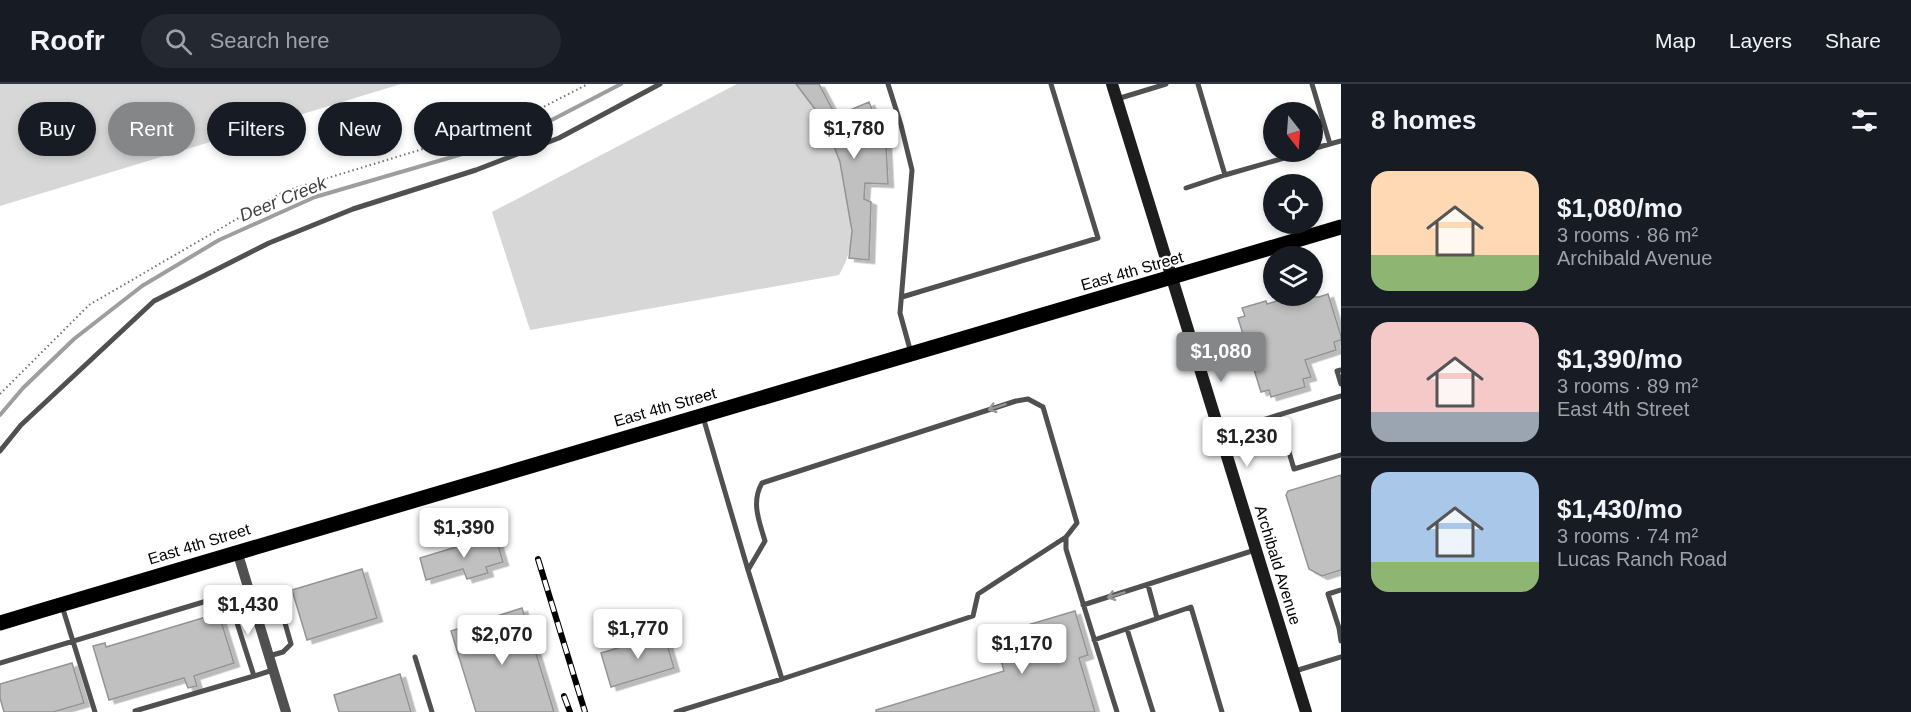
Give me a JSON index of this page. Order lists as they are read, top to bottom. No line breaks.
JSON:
{"streets":{"main road":["East 4th Street","Archibald Avenue"]},"crossings":[["East 4th Street","Archibald Avenue"]],"water":["Deer Creek"],"north":"bottom","page":{"header":"Roofr","search":"Search here","nav":["Map","Layers","Share"],"heading":"8 homes","chip":["Buy","Rent","Filters","New","Apartment"],"price":["$1,780","$1,080","$1,230","$1,390","$1,430","$1,770","$2,070","$1,170"],"list":[{"name":"$1,080/mo","note":"3 rooms · 86 m² · Archibald Avenue"},{"name":"$1,390/mo","note":"3 rooms · 89 m² · East 4th Street"},{"name":"$1,430/mo","note":"3 rooms · 74 m² · Lucas Ranch Road"}]}}
